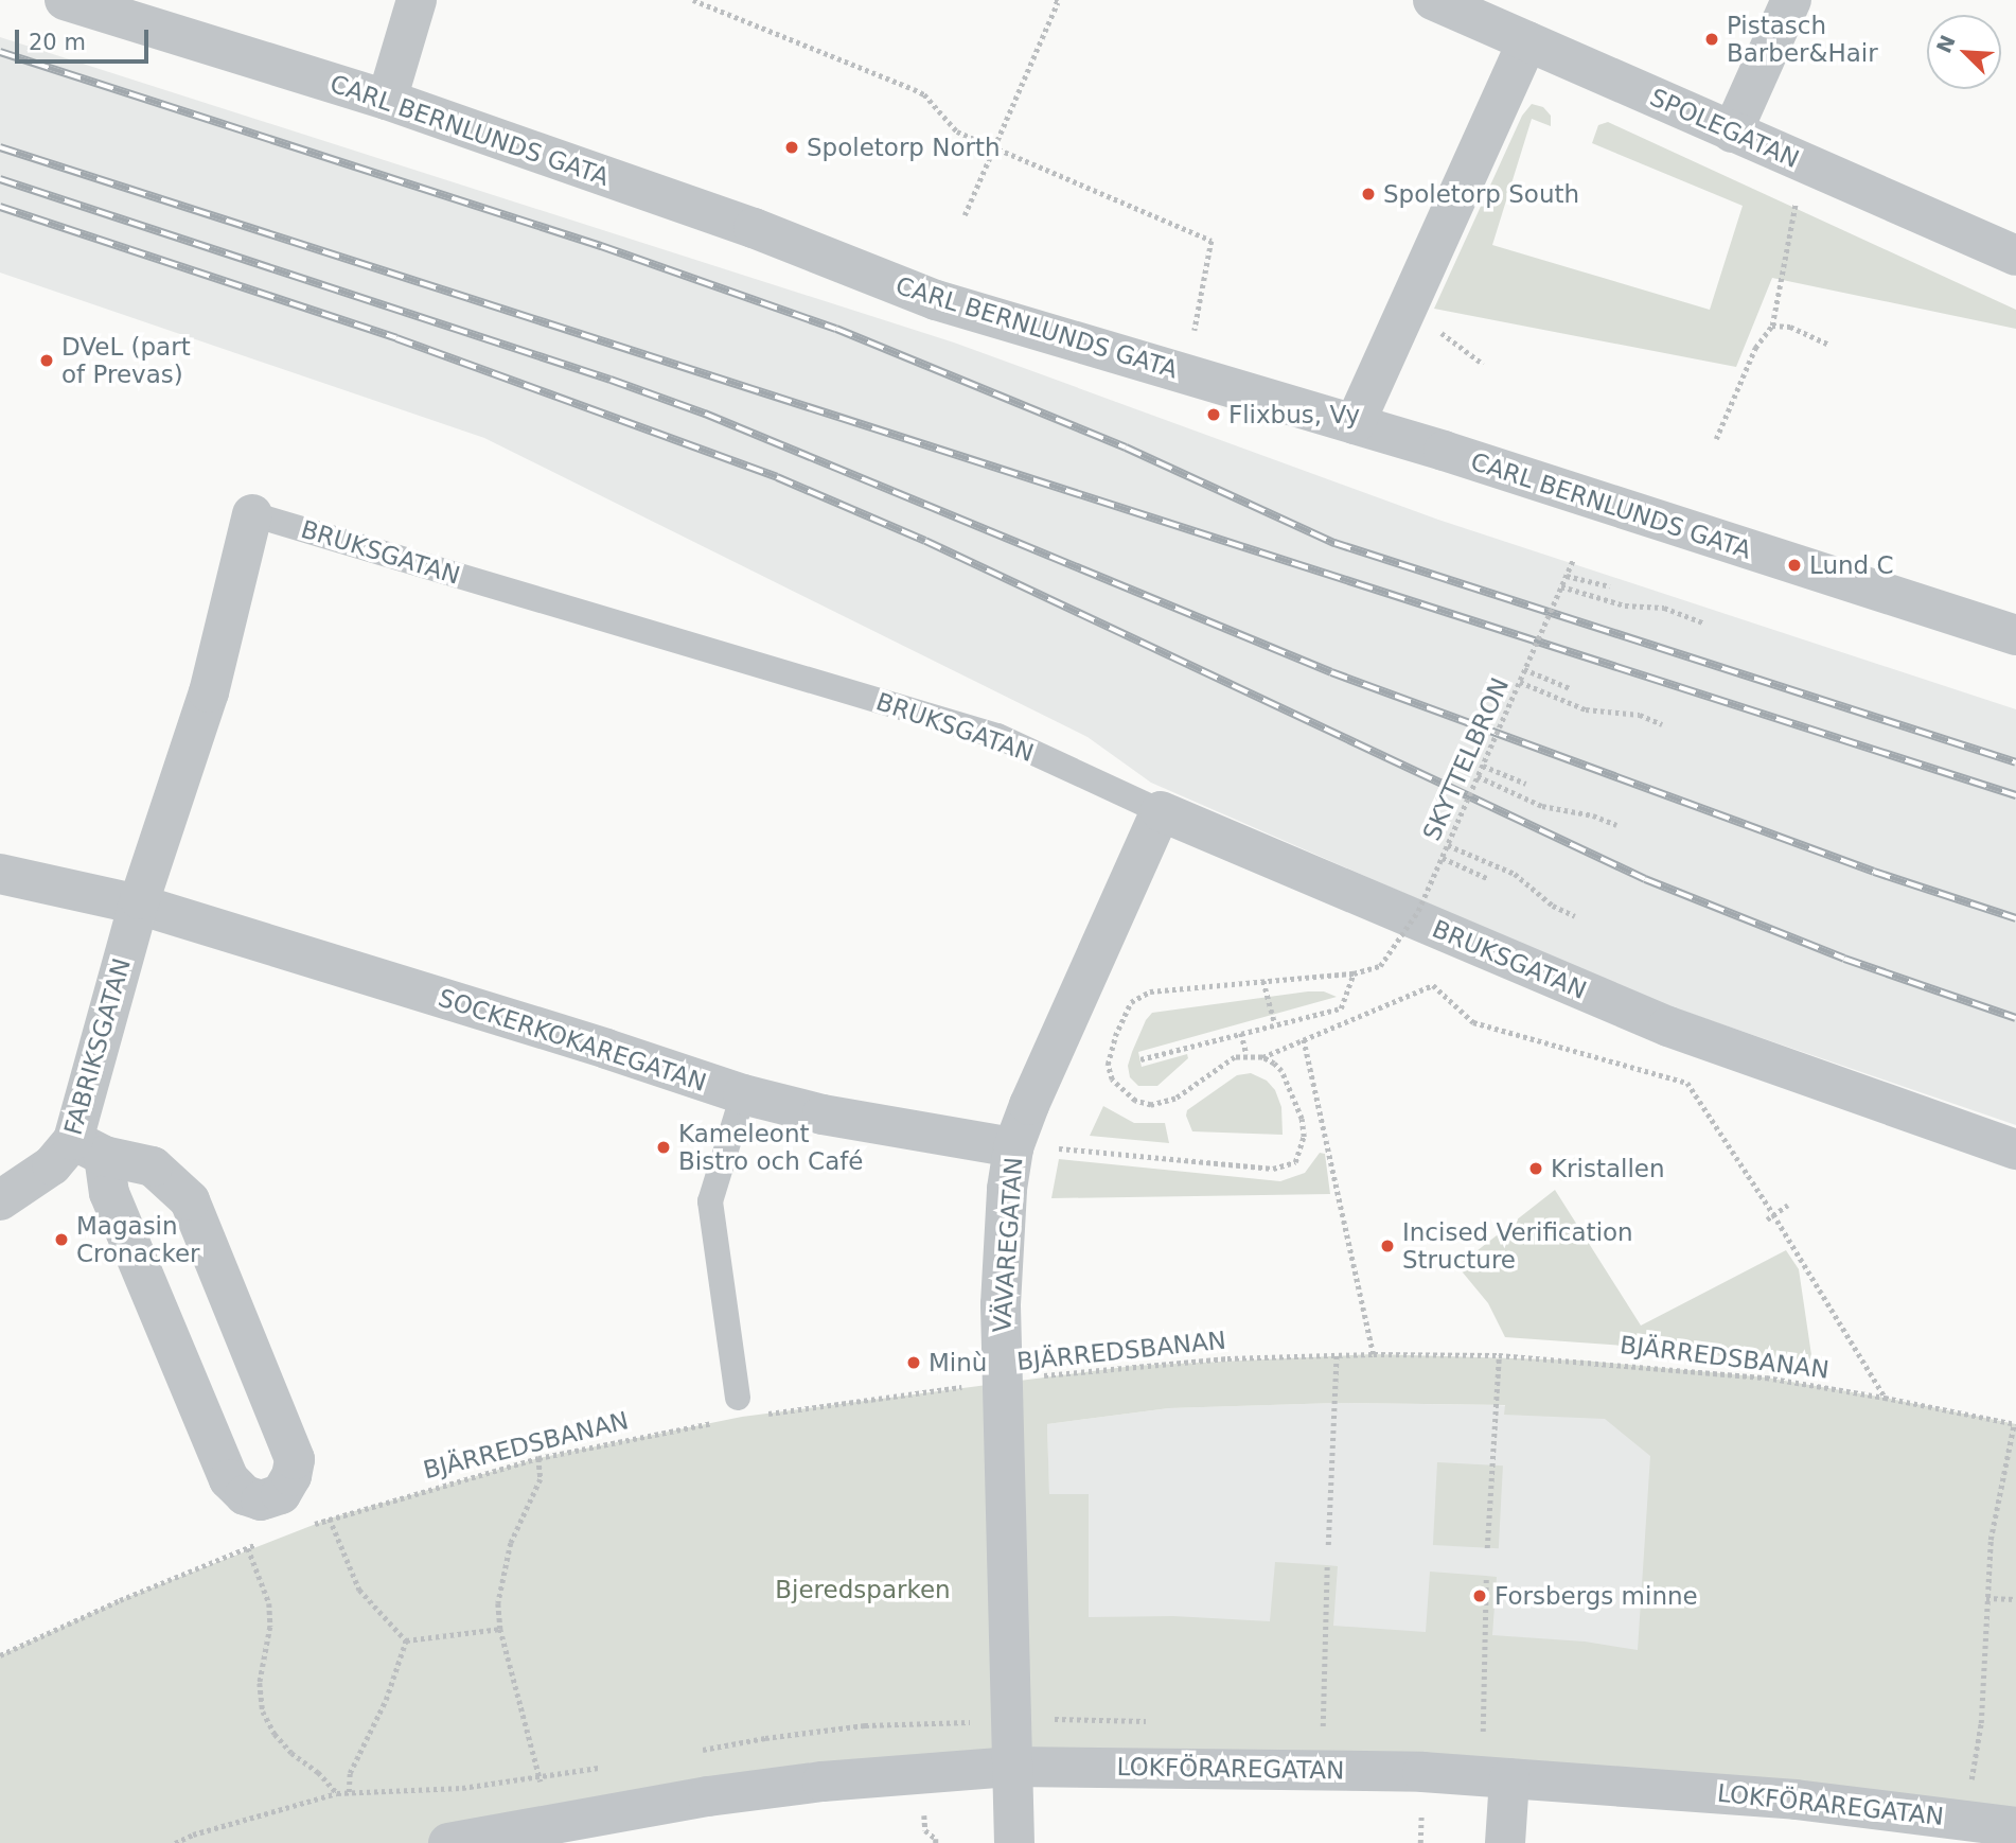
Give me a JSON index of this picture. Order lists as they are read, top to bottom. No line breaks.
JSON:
{"streets":{"street":["SPOLEGATAN","CARL BERNLUNDS GATA","BRUKSGATAN","SOCKERKOKAREGATAN","FABRIKSGATAN","VÄVAREGATAN","LOKFÖRAREGATAN"],"path":["SKYTTELBRON","BJÄRREDSBANAN"]},"crossings":[["BRUKSGATAN","SOCKERKOKAREGATAN"],["BRUKSGATAN","FABRIKSGATAN"],["BRUKSGATAN","VÄVAREGATAN"],["SOCKERKOKAREGATAN","FABRIKSGATAN"],["SOCKERKOKAREGATAN","VÄVAREGATAN"],["VÄVAREGATAN","BJÄRREDSBANAN"],["VÄVAREGATAN","LOKFÖRAREGATAN"]],"parks":["Bjeredsparken"],"places":["Pistasch Barber&Hair","Spoletorp North","Spoletorp South","DVeL (part of Prevas)","Flixbus, Vy","Lund C","Kameleont Bistro och Café","Kristallen","Magasin Cronacker","Incised Verification Structure","Minù","Forsbergs minne"],"scale_bar":"20 m","north":"top left"}
